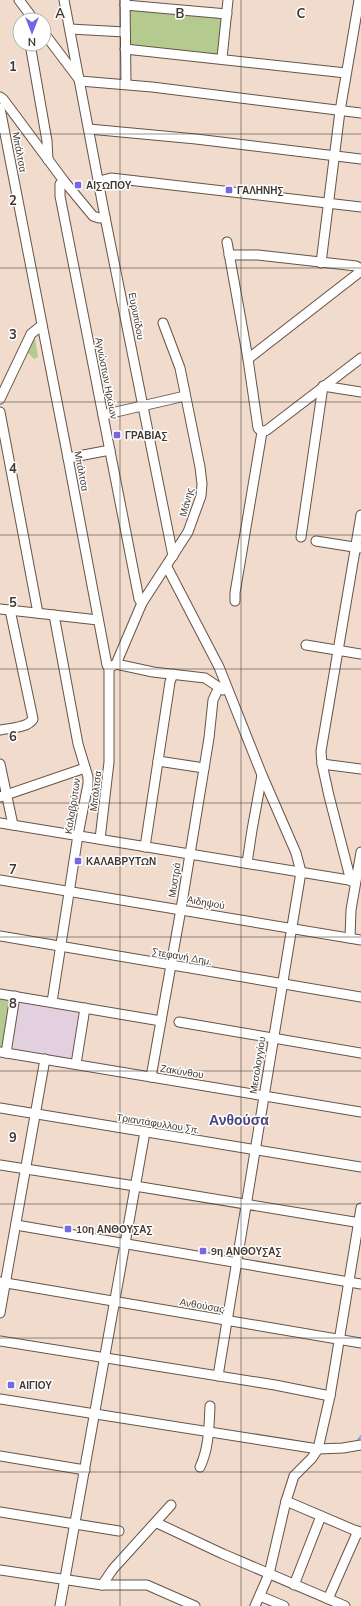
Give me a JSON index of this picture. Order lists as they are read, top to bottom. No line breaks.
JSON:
{"streets":{"street":["Μπάλτσα","Ευρυπίδου","Αγνώστων Ηρώων","Μάνης","Καλαβρύτων","Μυστρά","Αιδηψού","Στεφανή Δημ.","Μεσολογγίου","Ζακύνθου","Τριαντάφυλλου Σπ.","Ανθούσας"]},"crossings":[["Μπάλτσα","Μάνης"],["Ευρυπίδου","Μάνης"],["Αγνώστων Ηρώων","Μάνης"],["Καλαβρύτων","Αιδηψού"],["Καλαβρύτων","Στεφανή Δημ."],["Μυστρά","Αιδηψού"],["Μυστρά","Στεφανή Δημ."],["Μυστρά","Ζακύνθου"],["Αιδηψού","Μεσολογγίου"],["Στεφανή Δημ.","Μεσολογγίου"],["Μεσολογγίου","Ζακύνθου"],["Μεσολογγίου","Τριαντάφυλλου Σπ."],["Μεσολογγίου","Ανθούσας"]],"districts":["Ανθούσα"],"places":{"transit":["ΑΙΣΩΠΟΥ","ΓΑΛΗΝΗΣ","ΓΡΑΒΙΑΣ","ΚΑΛΑΒΡΥΤΩΝ","10η ΑΝΘΟΥΣΑΣ","9η ΑΝΘΟΥΣΑΣ","ΑΙΓΙΟΥ"]},"north":"bottom","grid":{"columns":["A","B","C"],"rows":["1","2","3","4","5","6","7","8","9"]}}
